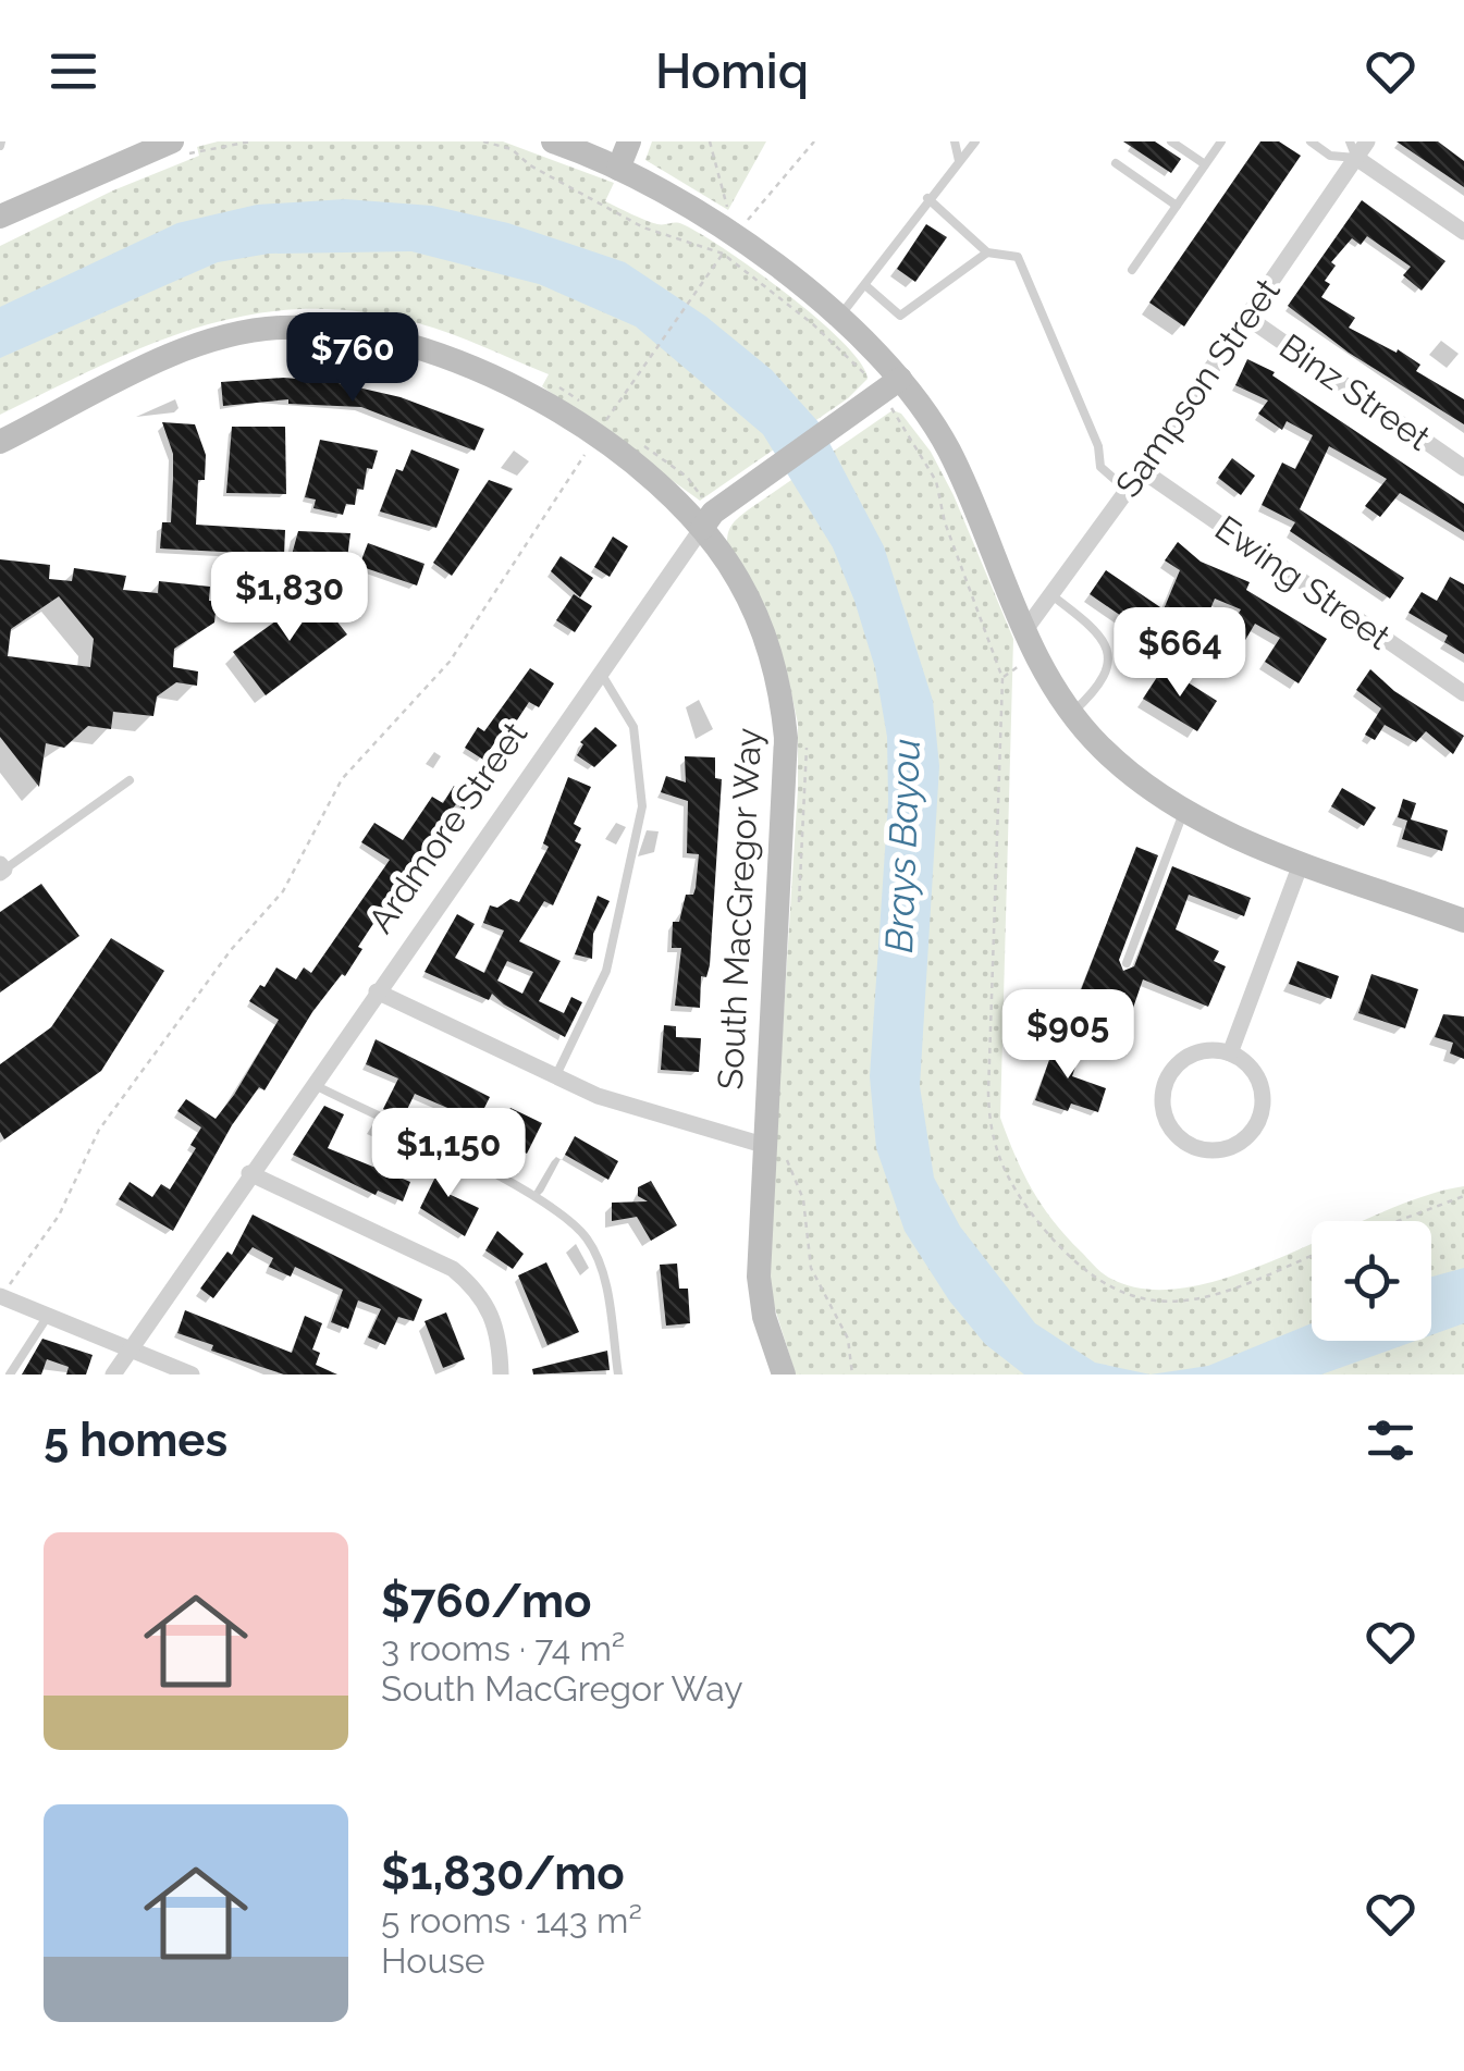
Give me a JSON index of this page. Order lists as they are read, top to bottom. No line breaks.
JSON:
{"streets":{"main road":["Ardmore Street","South MacGregor Way"],"street":["Sampson Street","Binz Street","Ewing Street"]},"crossings":[["Sampson Street","Binz Street"],["Sampson Street","Ewing Street"],["Ardmore Street","South MacGregor Way"]],"water":["Brays Bayou"],"page":{"header":"Homiq","price":["$760","$1,830","$664","$905","$1,150"],"heading":"5 homes","list":[{"name":"$760/mo","note":"3 rooms · 74 m² · South MacGregor Way"},{"name":"$1,830/mo","note":"5 rooms · 143 m² · House"}]}}
